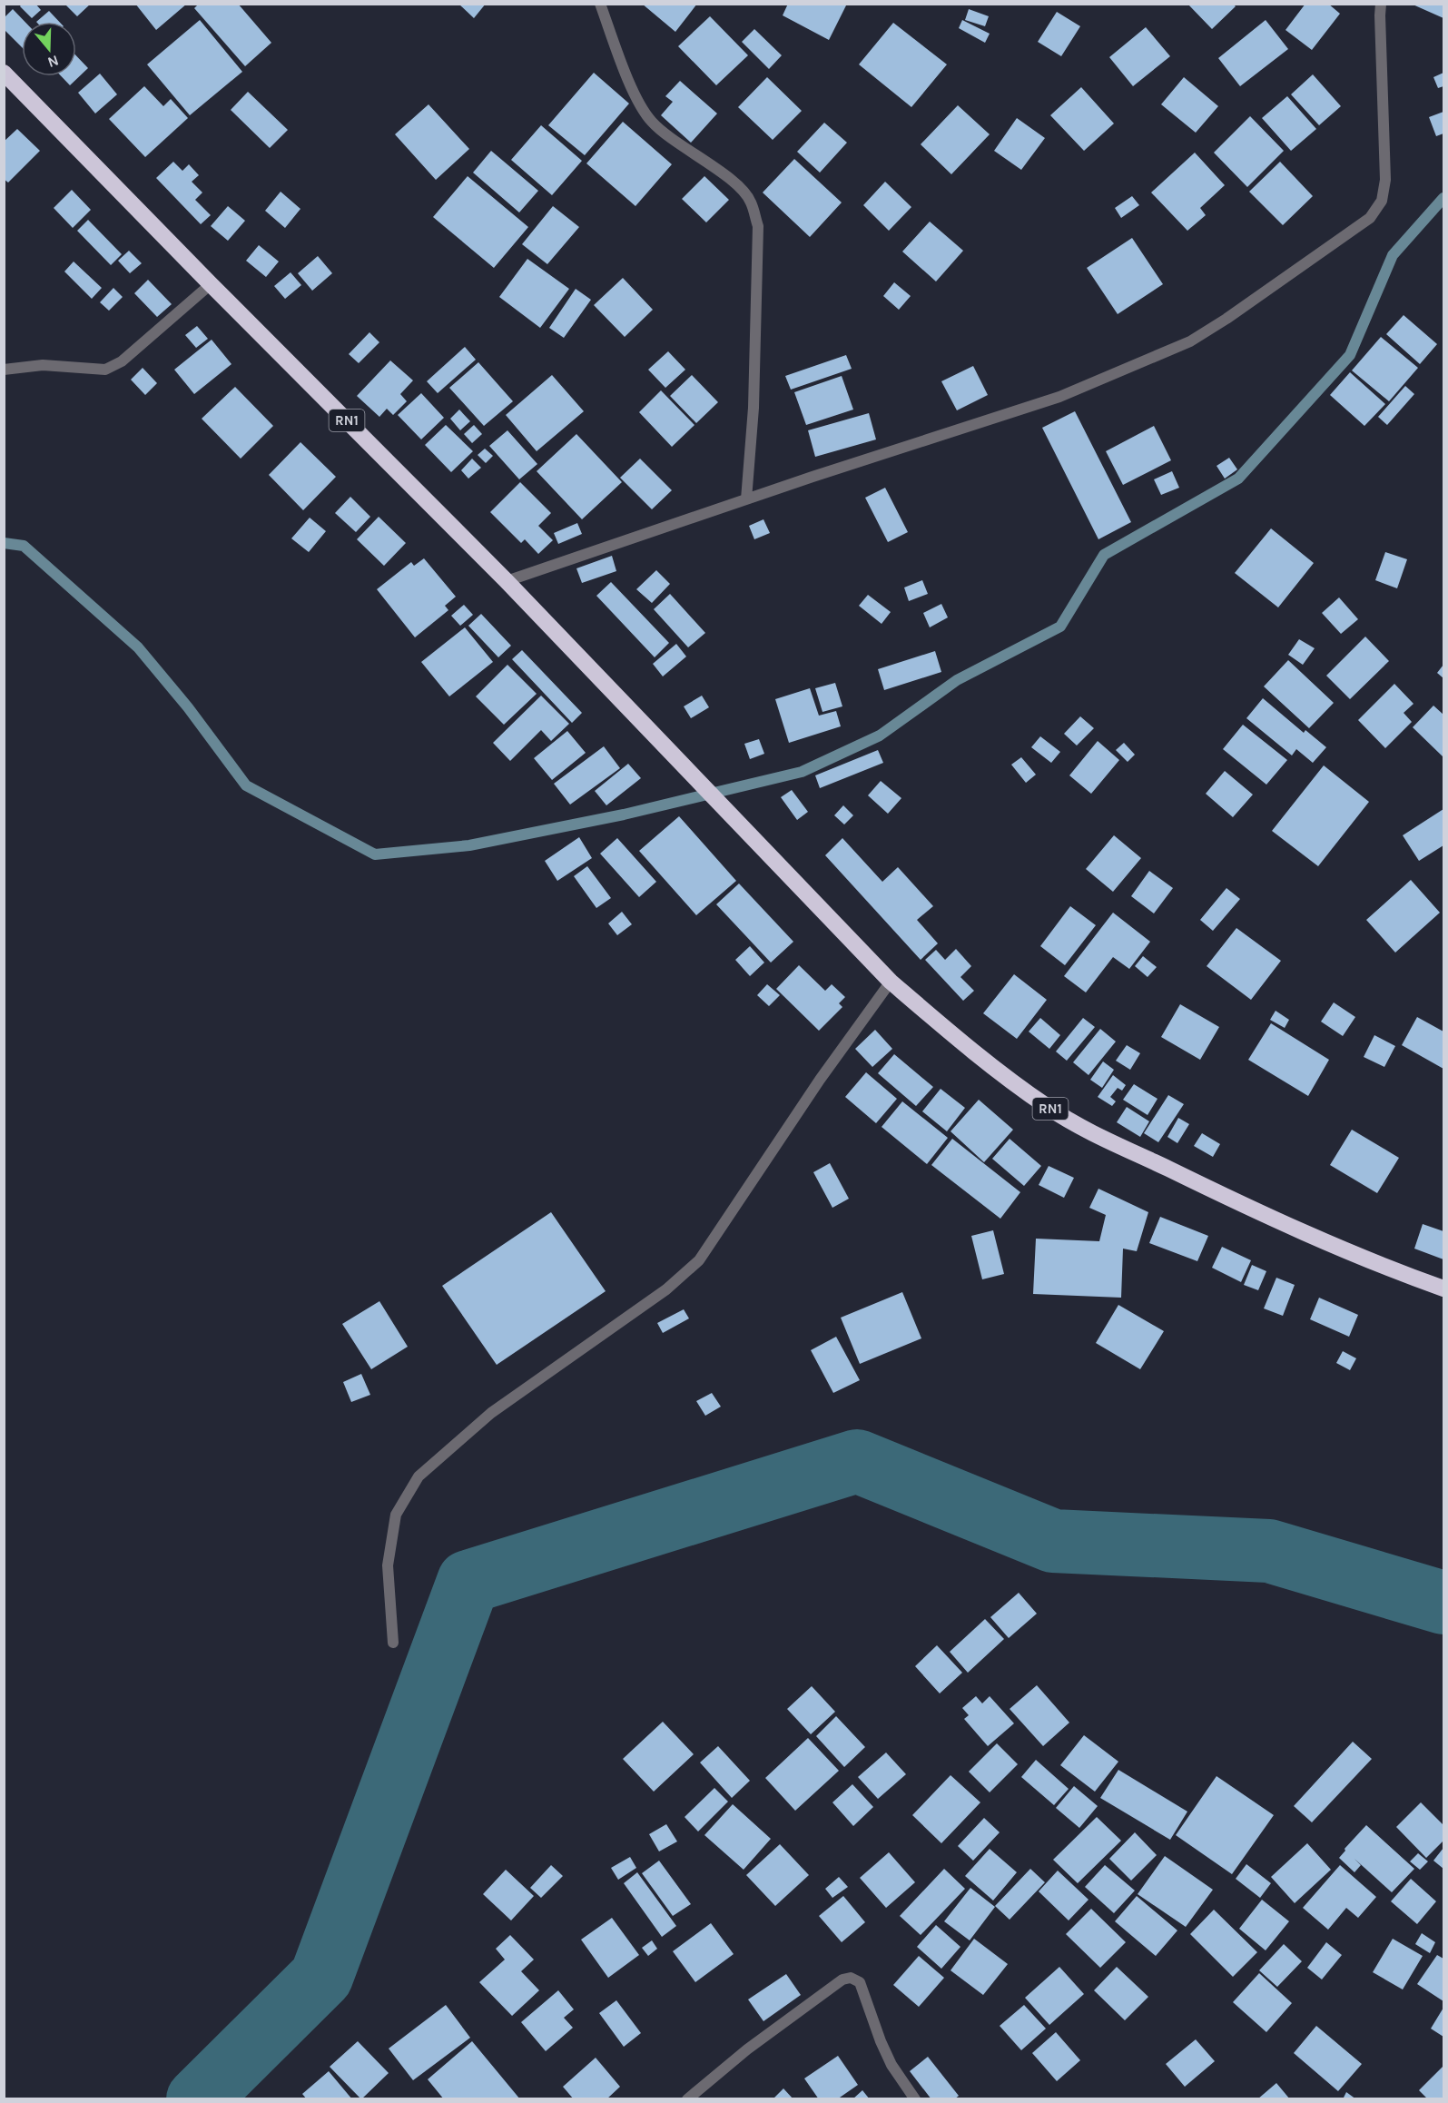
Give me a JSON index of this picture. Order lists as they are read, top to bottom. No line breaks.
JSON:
{"streets":{"highway":["RN1"]},"north":"bottom"}
